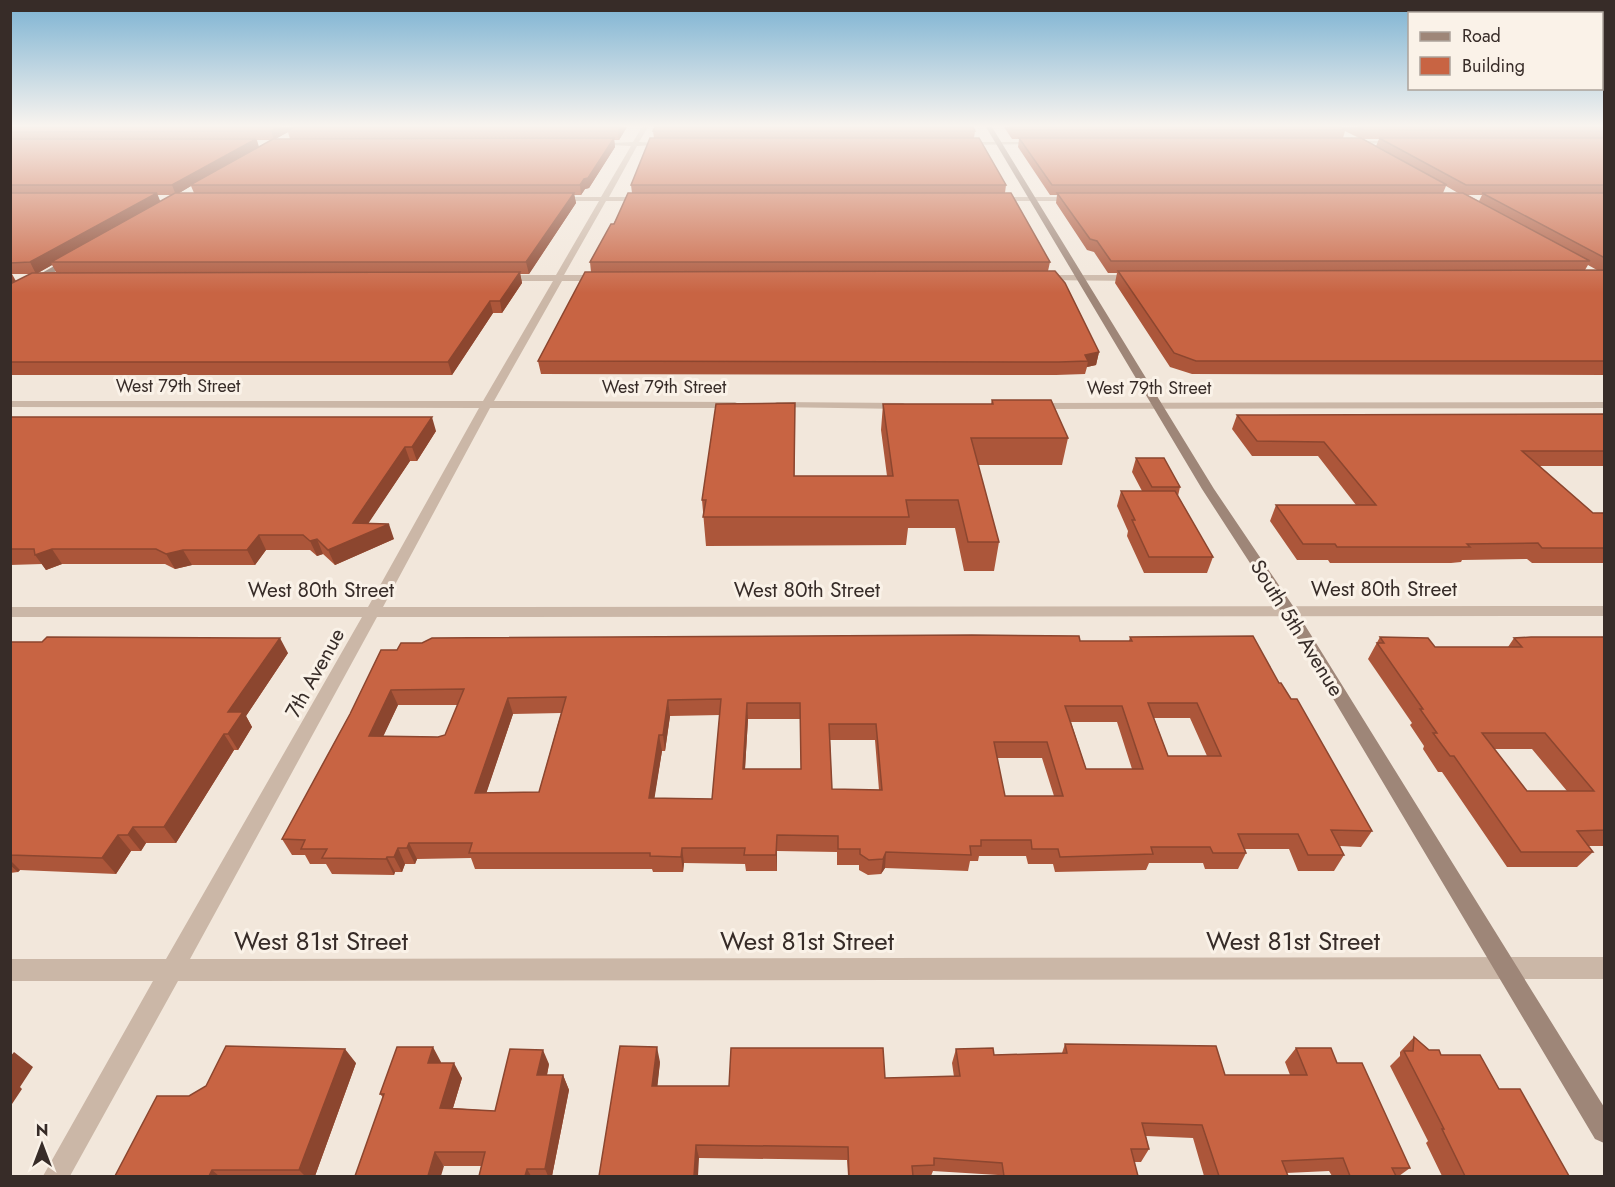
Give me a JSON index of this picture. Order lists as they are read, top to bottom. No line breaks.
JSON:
{"streets":{"street":["West 79th Street","West 80th Street","South 5th Avenue","7th Avenue","West 81st Street"]},"crossings":[["West 79th Street","South 5th Avenue"],["West 79th Street","7th Avenue"],["West 80th Street","South 5th Avenue"],["West 80th Street","7th Avenue"],["South 5th Avenue","West 81st Street"],["7th Avenue","West 81st Street"]],"legend":["Road","Building"],"north":"top"}
